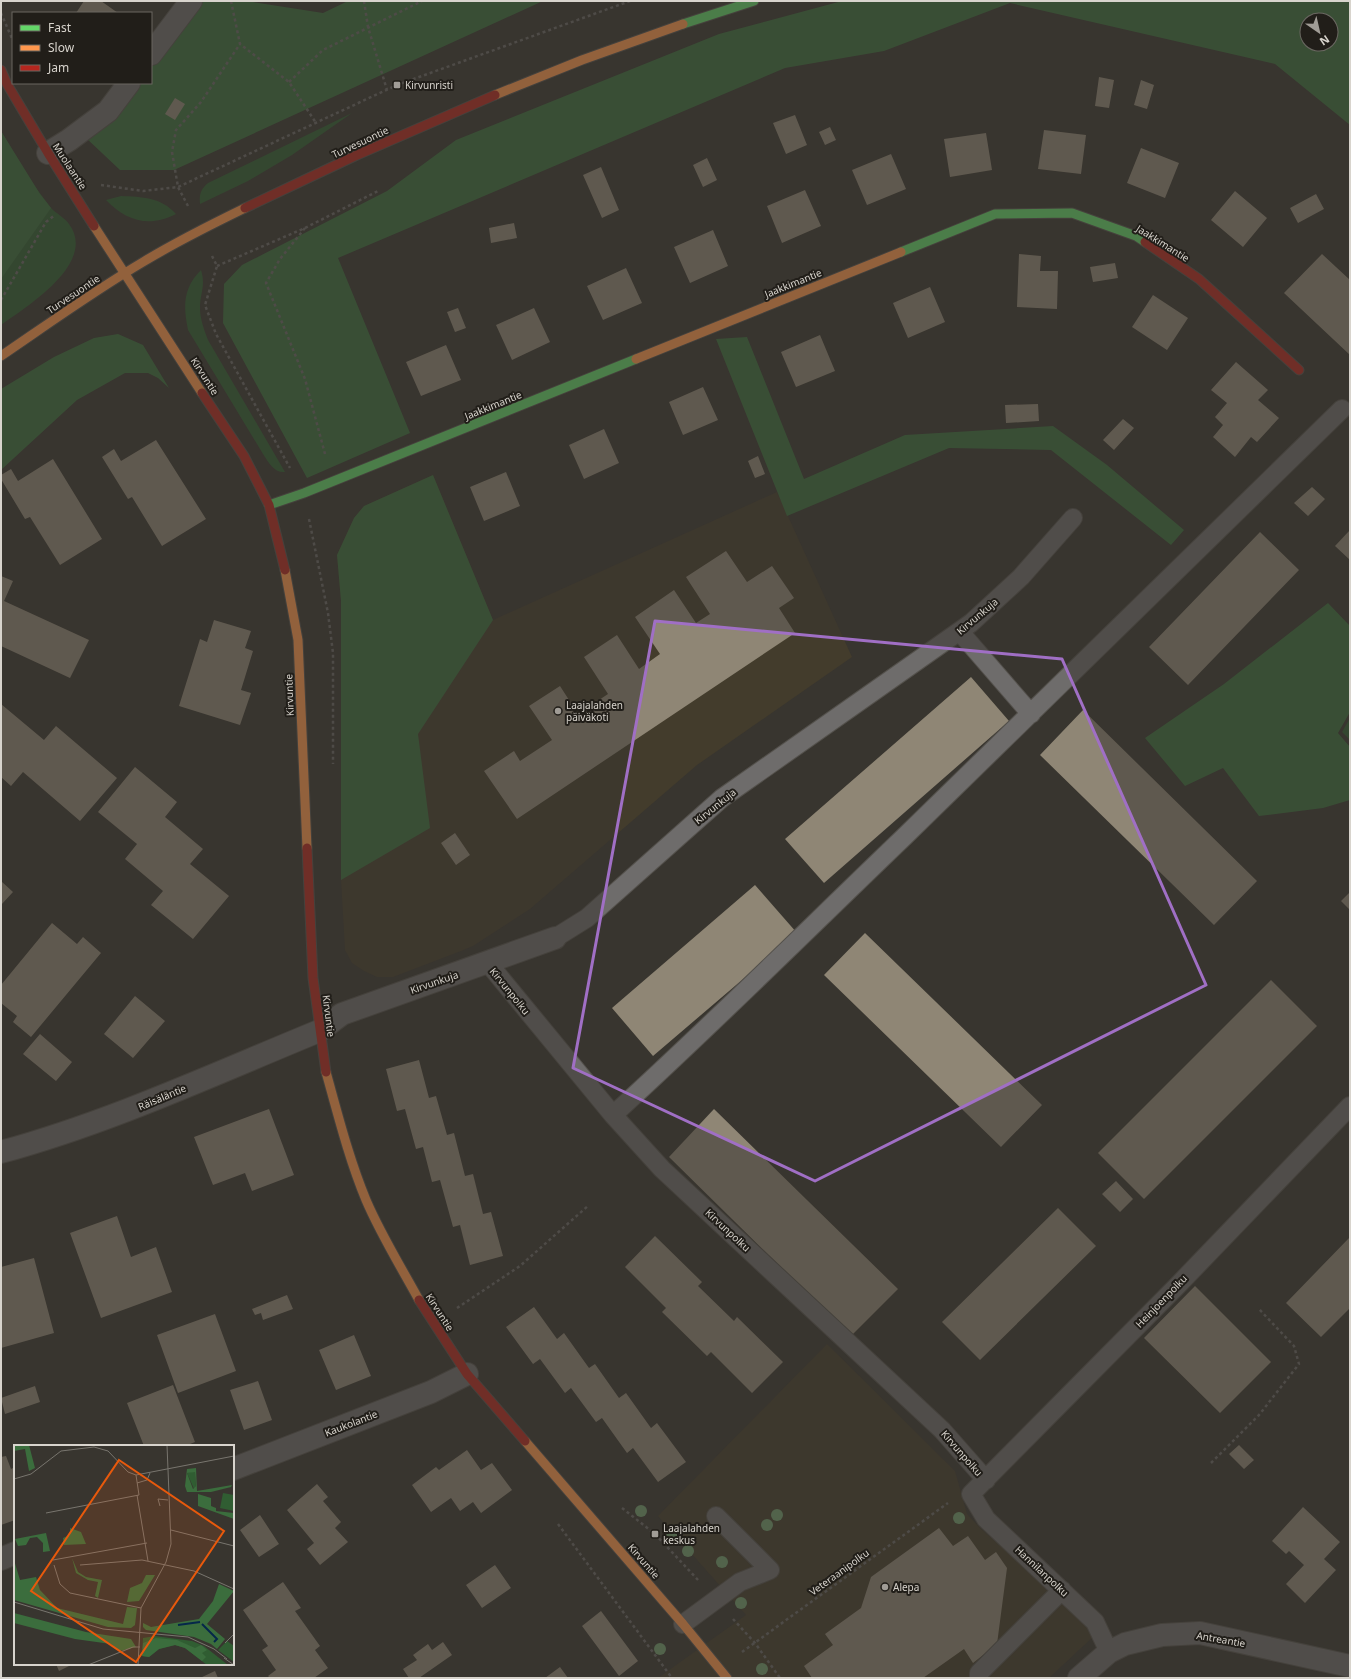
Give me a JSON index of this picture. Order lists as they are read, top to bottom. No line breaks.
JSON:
{"streets":{"street":["Turvesuontie","Muolaantie","Jaakkimantie","Kirvuntie","Kirvunkuja","Räisäläntie","Kaukolantie","Antreantie"],"lane":["Kirvunpolku","Heinjoenpolku","Hannilanpolku"],"path":["Veteraanipolku"]},"crossings":[["Turvesuontie","Muolaantie"],["Turvesuontie","Kirvuntie"],["Muolaantie","Kirvuntie"],["Jaakkimantie","Kirvuntie"],["Kirvuntie","Kirvunkuja"],["Kirvuntie","Räisäläntie"],["Kirvuntie","Kaukolantie"],["Kirvuntie","Veteraanipolku"],["Kirvunkuja","Kirvunpolku"],["Kirvunkuja","Räisäläntie"],["Kirvunpolku","Heinjoenpolku"],["Heinjoenpolku","Hannilanpolku"],["Heinjoenpolku","Veteraanipolku"],["Hannilanpolku","Veteraanipolku"],["Hannilanpolku","Antreantie"]],"places":{"transit":["Kirvunristi","Laajalahden keskus"],"other":["Laajalahden päiväkoti","Alepa"]},"legend":["Fast","Slow","Jam"],"north":"bottom right"}
